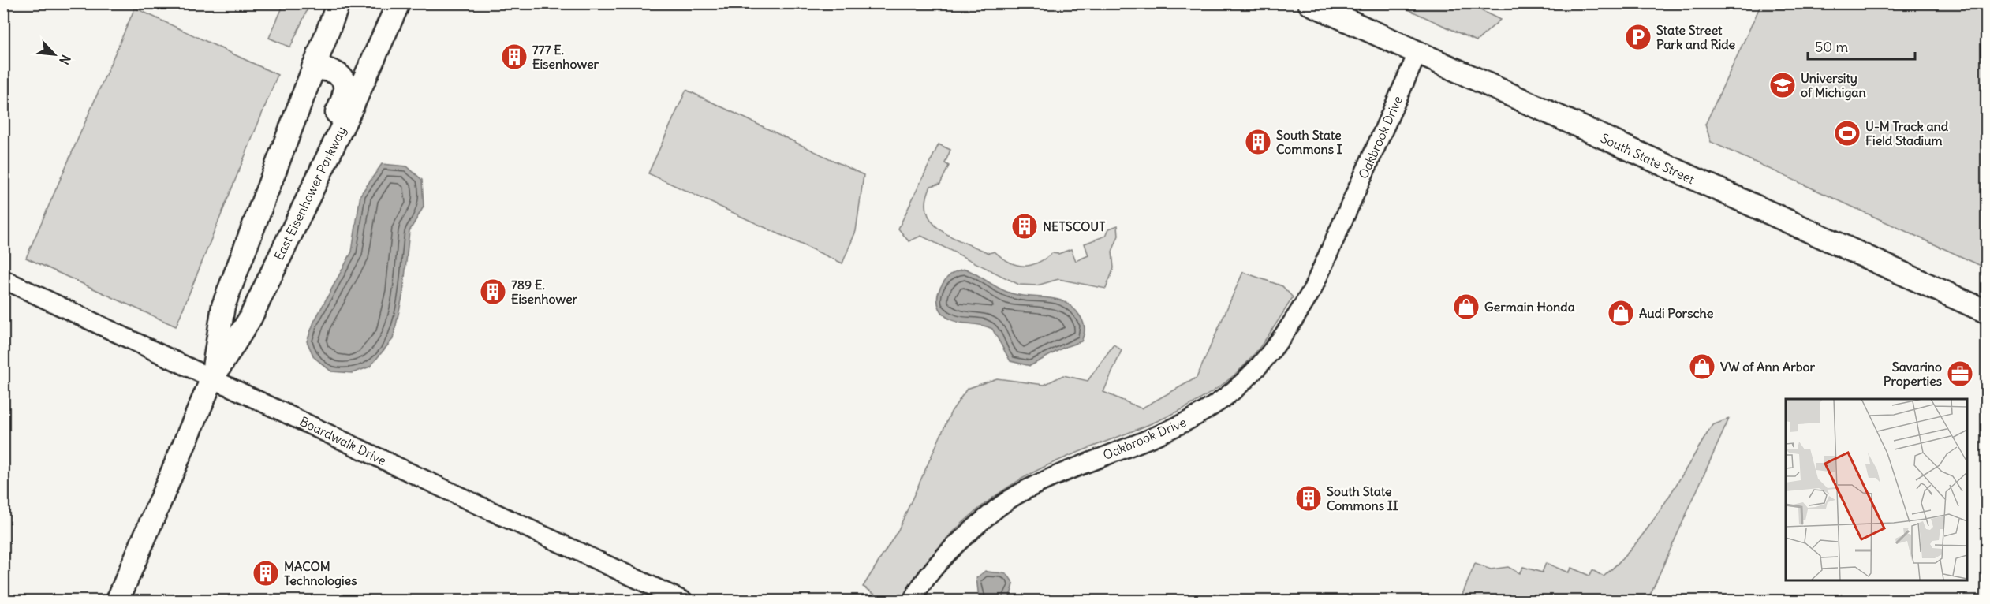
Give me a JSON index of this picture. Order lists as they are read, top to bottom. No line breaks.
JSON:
{"streets":{"main road":["South State Street","East Eisenhower Parkway"],"street":["Oakbrook Drive","Boardwalk Drive"]},"crossings":[["Oakbrook Drive","South State Street"],["East Eisenhower Parkway","Boardwalk Drive"]],"places":{"parking":["State Street Park and Ride"],"building":["777 E. Eisenhower","South State Commons I","NETSCOUT","789 E. Eisenhower","South State Commons II","MACOM Technologies"],"school or university":["University of Michigan"],"sports":["U-M Track and Field Stadium"],"shop":["Germain Honda","Audi Porsche","VW of Ann Arbor"],"office":["Savarino Properties"]},"scale_bar":"50 m","north":"bottom right"}
